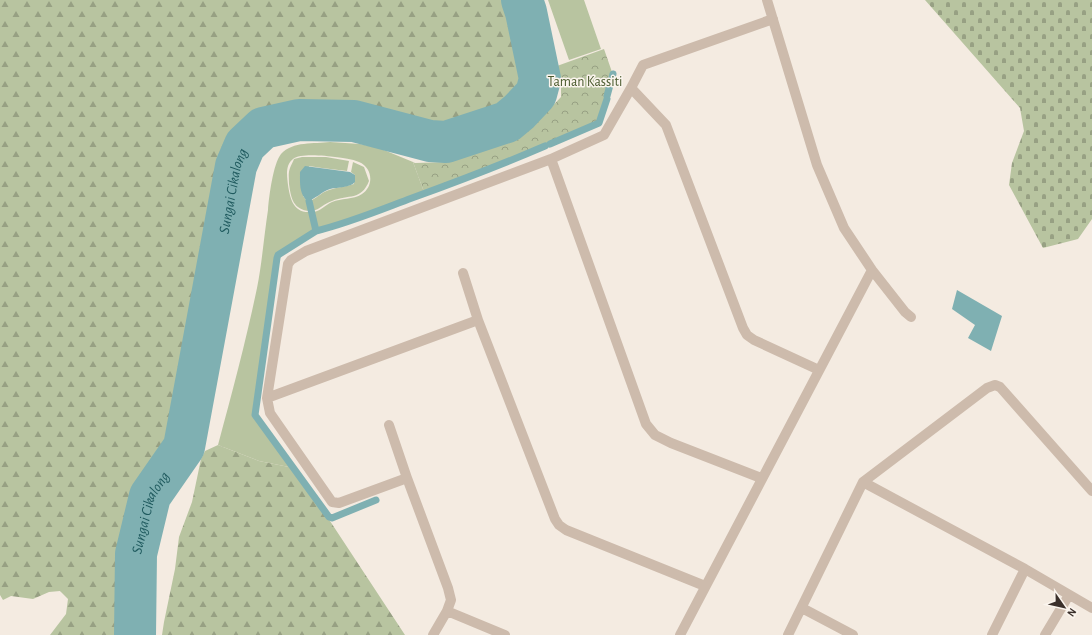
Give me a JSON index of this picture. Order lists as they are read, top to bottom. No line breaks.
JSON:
{"water":["Sungai Cikalong"],"parks":["Taman Kassiti"],"north":"bottom right"}
